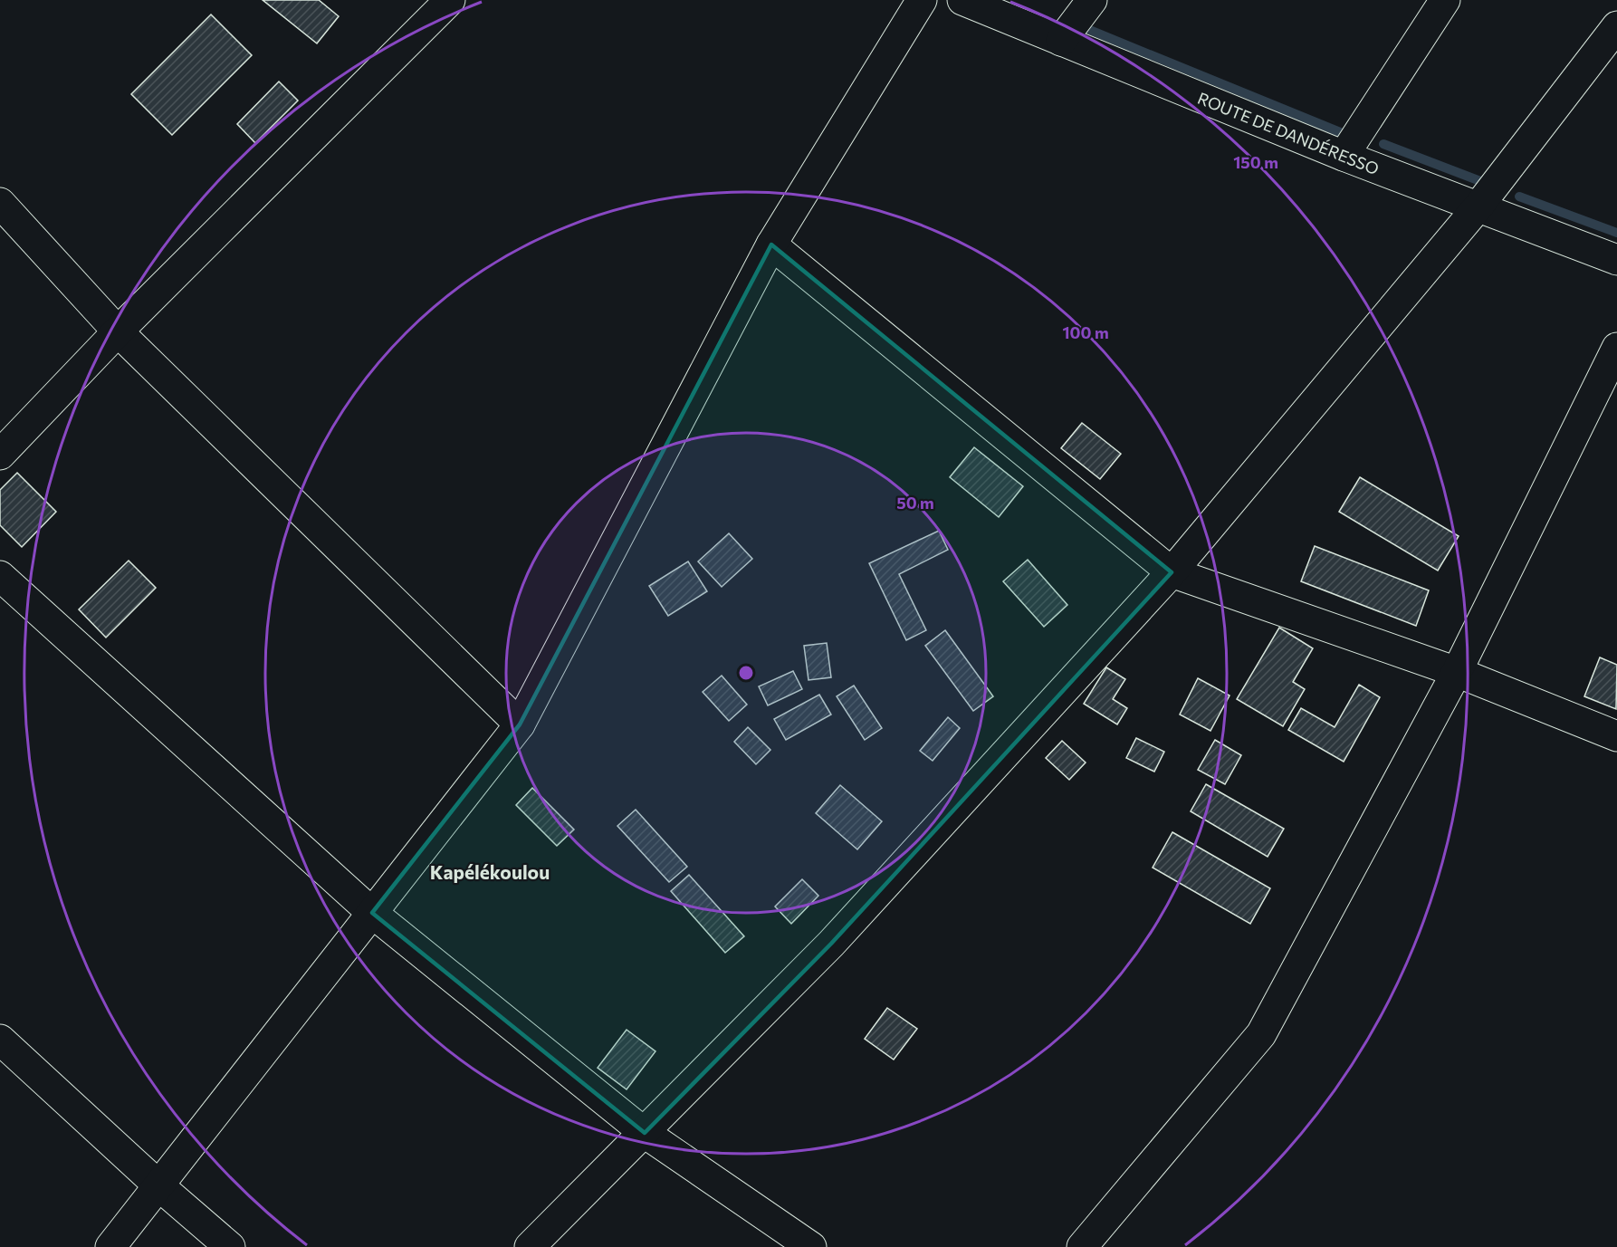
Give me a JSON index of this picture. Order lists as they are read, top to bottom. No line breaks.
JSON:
{"streets":{"street":["ROUTE DE DANDÉRESSO"]},"districts":["Kapélékoulou"],"rings":["150 m","100 m","50 m"]}
